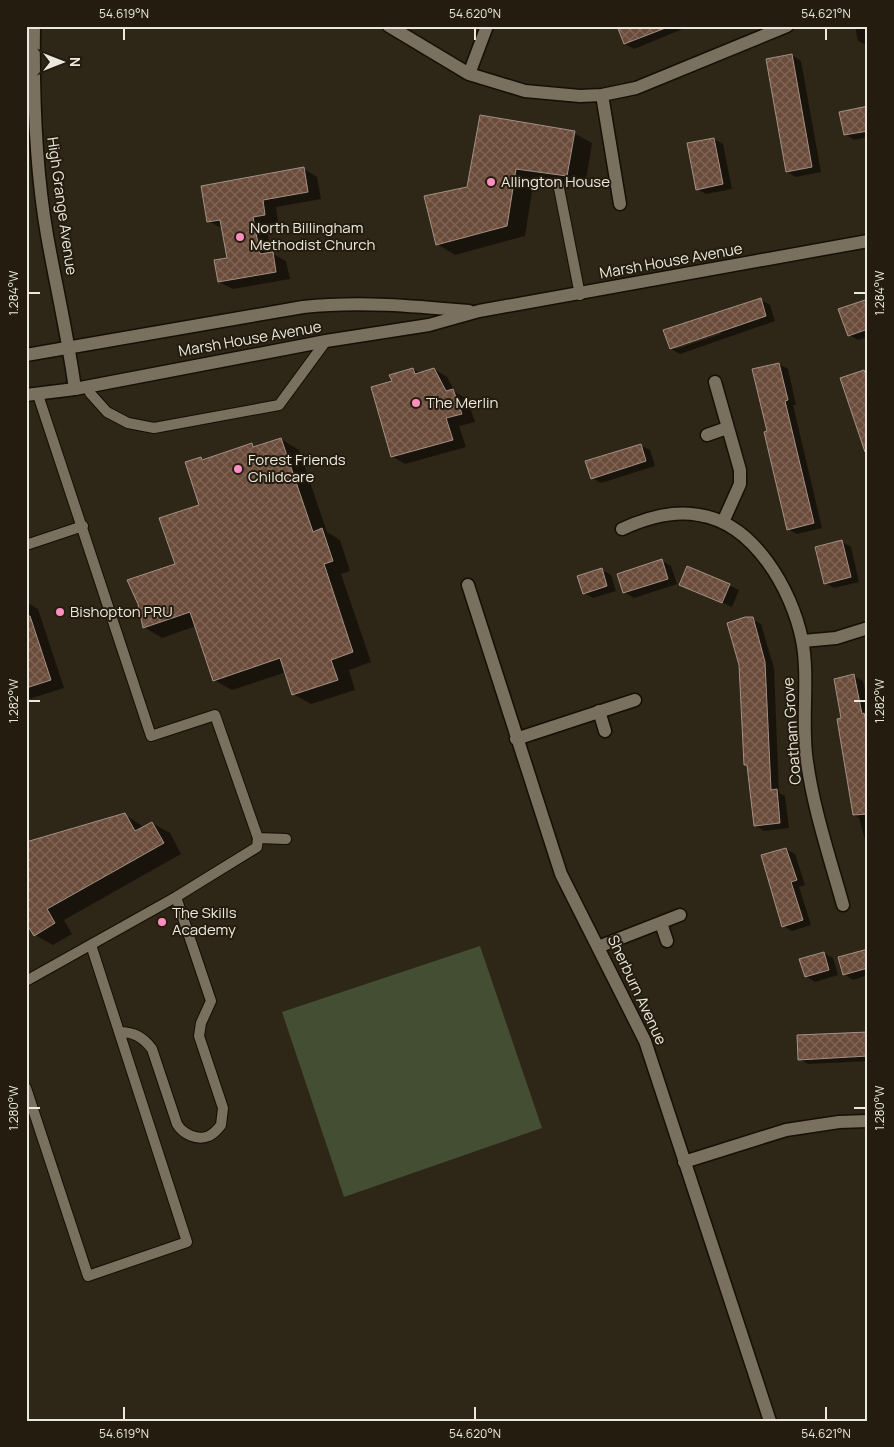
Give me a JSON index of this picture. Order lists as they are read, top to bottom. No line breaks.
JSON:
{"streets":{"street":["High Grange Avenue","Marsh House Avenue","Coatham Grove","Sherburn Avenue"]},"crossings":[["High Grange Avenue","Marsh House Avenue"]],"places":["Allington House","North Billingham Methodist Church","The Merlin","Forest Friends Childcare","Bishopton PRU","The Skills Academy"],"north":"right","coordinates":["54.619°N","54.620°N","54.621°N","1.284°W","1.282°W","1.280°W"]}
